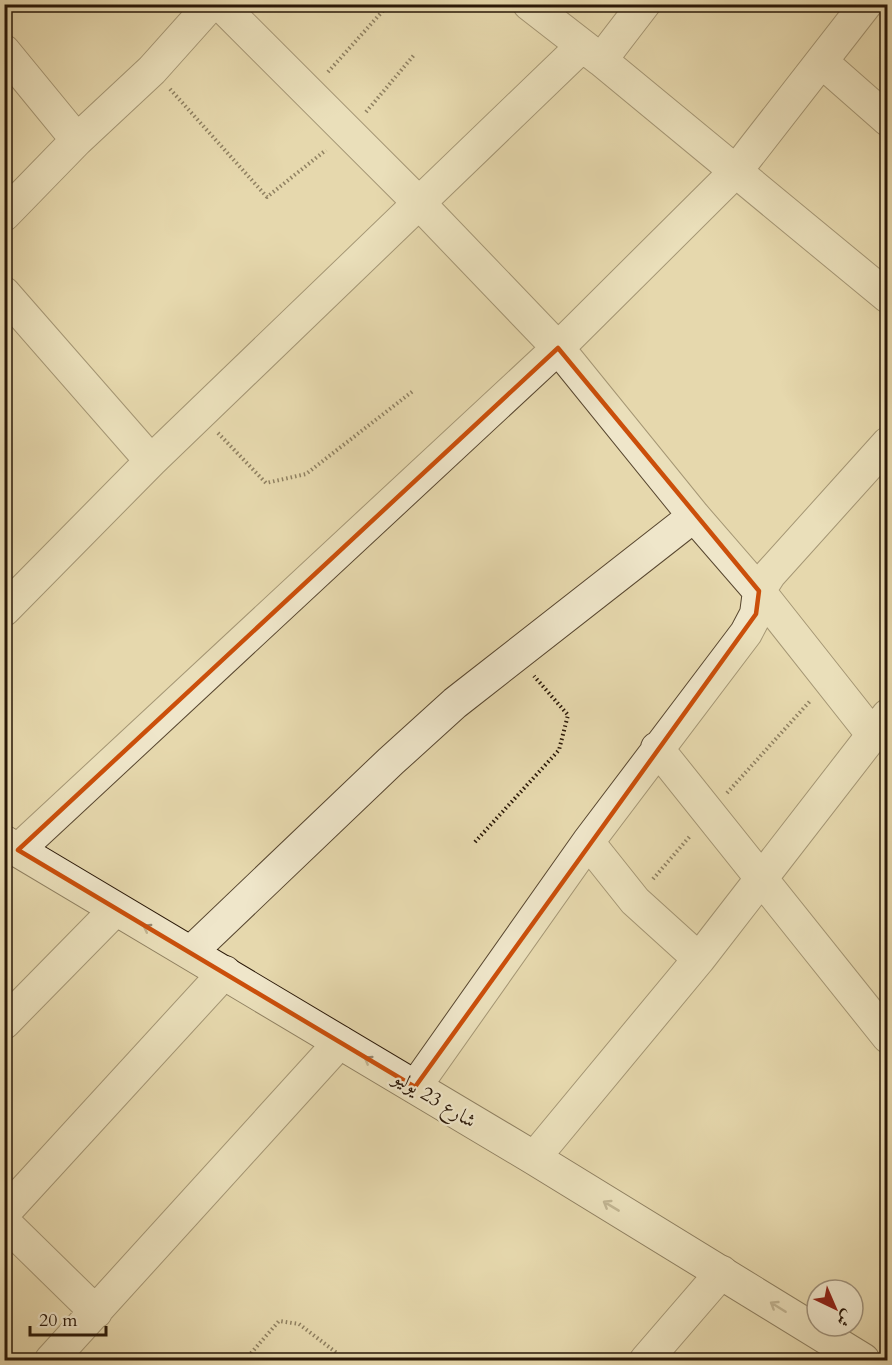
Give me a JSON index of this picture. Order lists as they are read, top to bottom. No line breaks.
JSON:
{"streets":{"street":["شارع 23 يوليو"]},"one_way":["شارع 23 يوليو"],"scale_bar":"20 m","north":"bottom right"}
